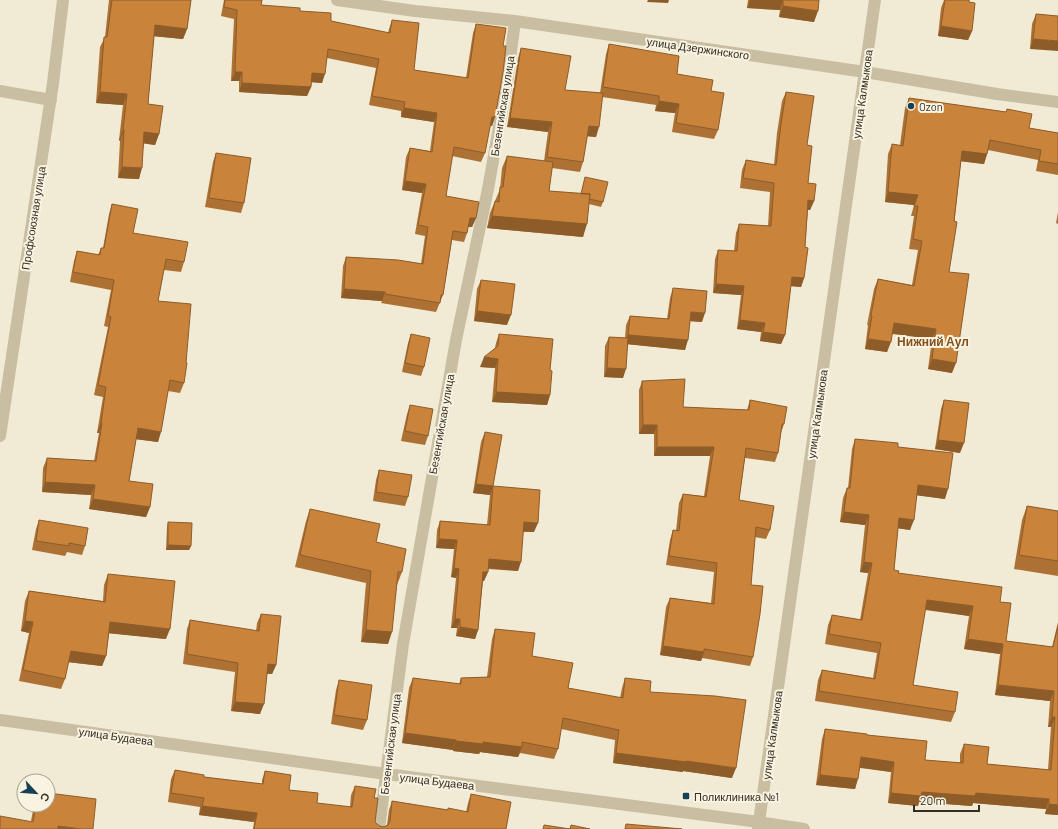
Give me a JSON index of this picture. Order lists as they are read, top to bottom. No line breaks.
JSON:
{"streets":{"street":["улица Дзержинского","улица Калмыкова","Безенгийская улица","Профсоюзная улица","улица Будаева"]},"crossings":[["улица Дзержинского","улица Калмыкова"],["улица Дзержинского","Безенгийская улица"],["улица Калмыкова","улица Будаева"],["Безенгийская улица","улица Будаева"]],"districts":["Нижний Аул"],"places":{"other":["Ozon"],"transit":["Поликлиника №1"]},"scale_bar":"20 m","north":"bottom right"}
